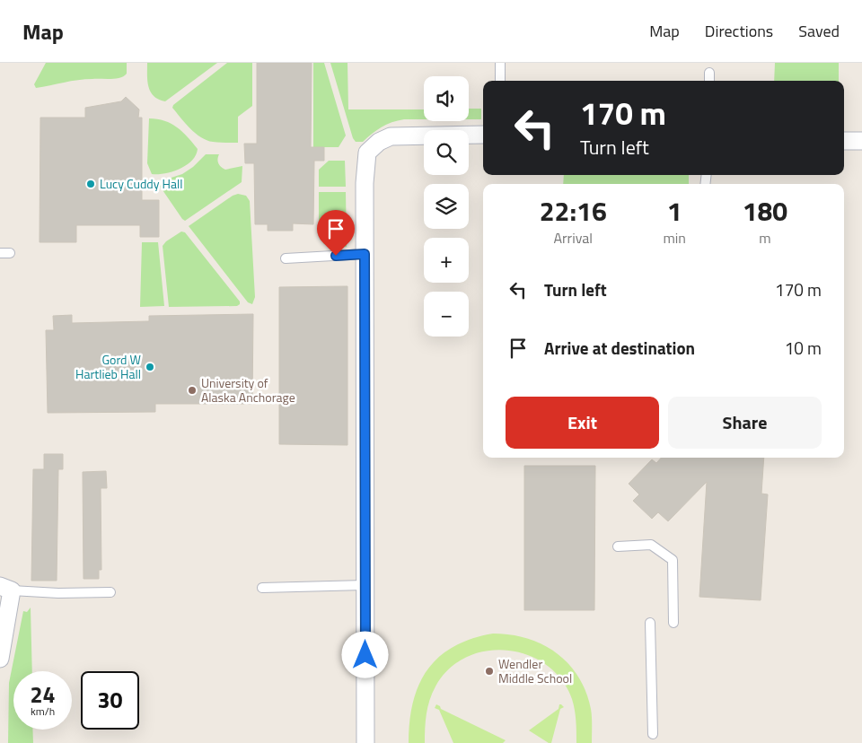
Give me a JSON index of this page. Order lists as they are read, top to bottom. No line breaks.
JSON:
{"places":["Lucy Cuddy Hall","Gord W Hartlieb Hall","University of Alaska Anchorage","Wendler Middle School"],"page":{"header":"Map","nav":["Map","Directions","Saved"],"map_buttons":["+","−"],"turn":["170 m","Turn left"],"eta":["22:16","Arrival","1","min","180","m"],"list":[{"name":"Turn left","value":"170 m"},{"name":"Arrive at destination","value":"10 m"}],"buttons":["Exit","Share"],"speed":"24 km/h","limit":"30"}}
